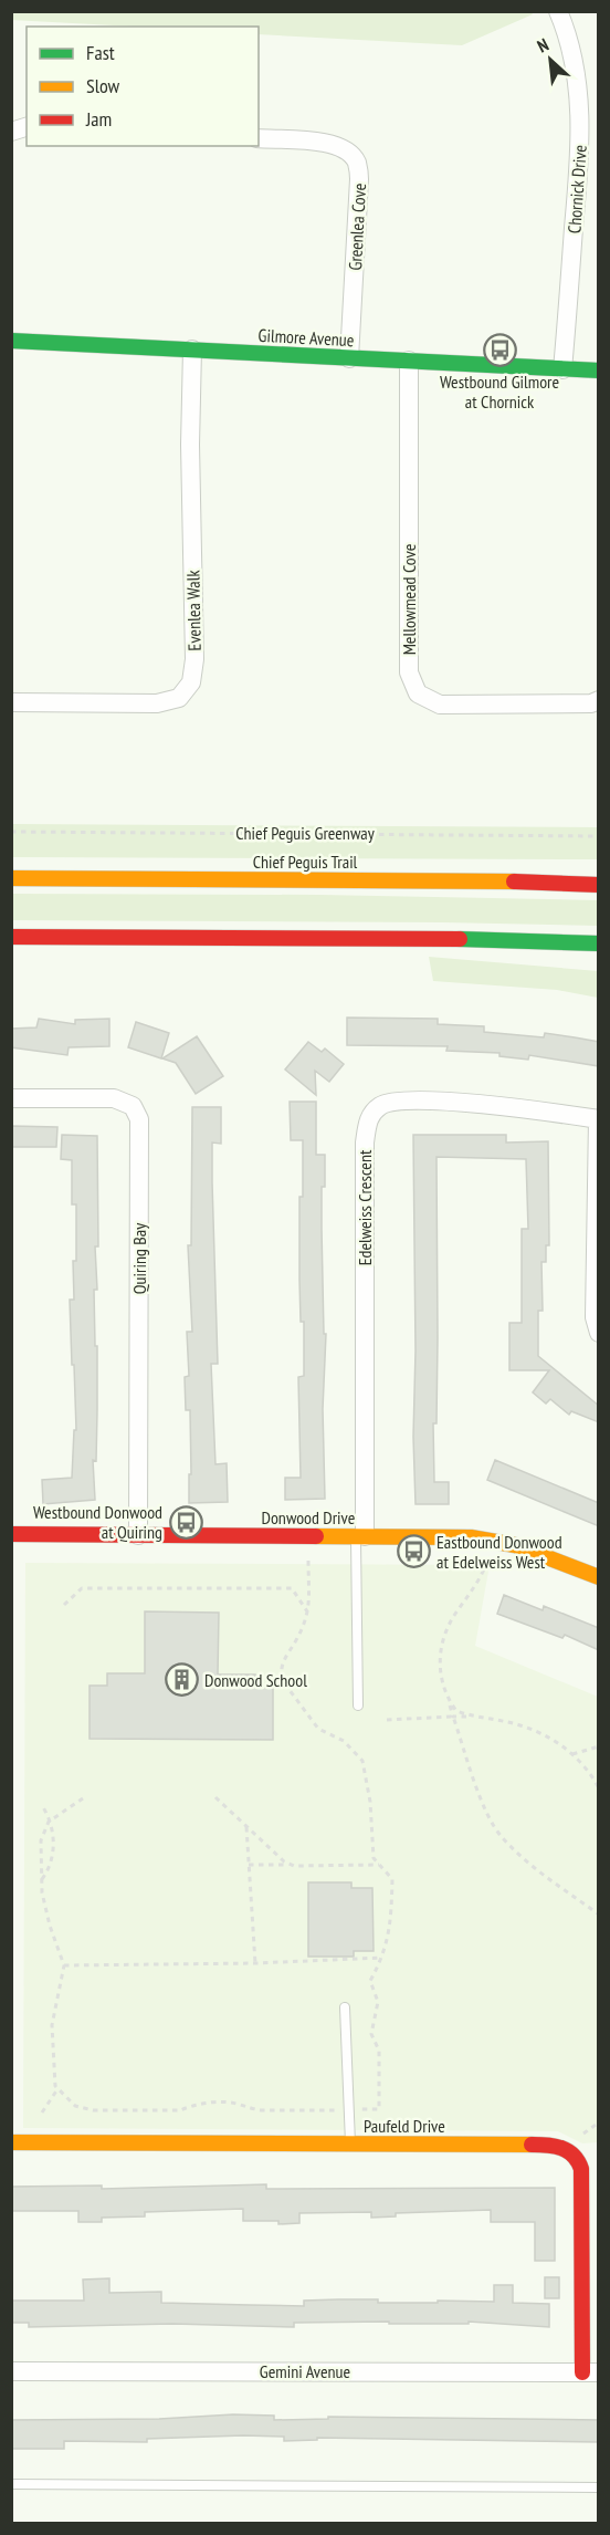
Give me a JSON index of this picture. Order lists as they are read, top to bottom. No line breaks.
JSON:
{"streets":{"street":["Chornick Drive","Greenlea Cove","Gilmore Avenue","Mellowmead Cove","Evenlea Walk","Chief Peguis Trail","Edelweiss Crescent","Quiring Bay","Donwood Drive","Paufeld Drive","Gemini Avenue"],"path":["Chief Peguis Greenway"]},"crossings":[["Chornick Drive","Gilmore Avenue"],["Greenlea Cove","Gilmore Avenue"],["Gilmore Avenue","Mellowmead Cove"],["Gilmore Avenue","Evenlea Walk"],["Edelweiss Crescent","Donwood Drive"],["Quiring Bay","Donwood Drive"],["Paufeld Drive","Gemini Avenue"]],"places":{"bus stop":["Westbound Gilmore at Chornick","Westbound Donwood at Quiring","Eastbound Donwood at Edelweiss West"],"building":["Donwood School"]},"legend":["Fast","Slow","Jam"],"north":"top left"}
